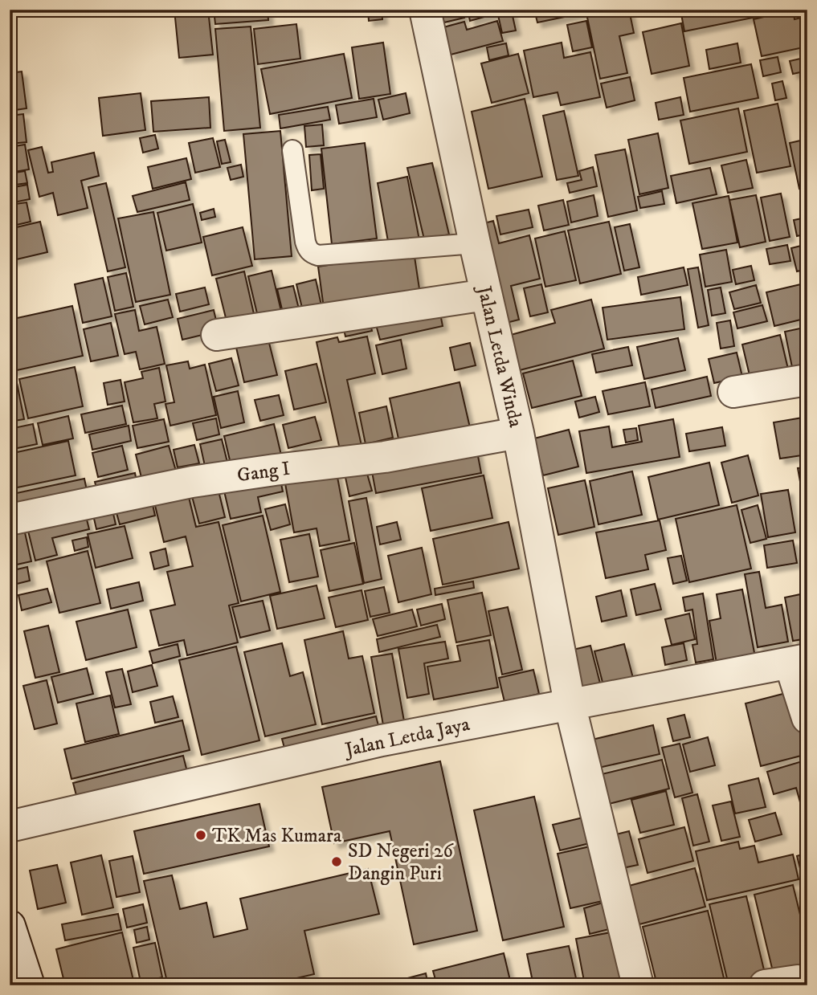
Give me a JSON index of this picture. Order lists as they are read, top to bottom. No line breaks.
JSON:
{"streets":{"street":["Jalan Letda Winda","Gang I","Jalan Letda Jaya"]},"crossings":[["Jalan Letda Winda","Gang I"],["Jalan Letda Winda","Jalan Letda Jaya"]],"places":["TK Mas Kumara","SD Negeri 26 Dangin Puri"]}
